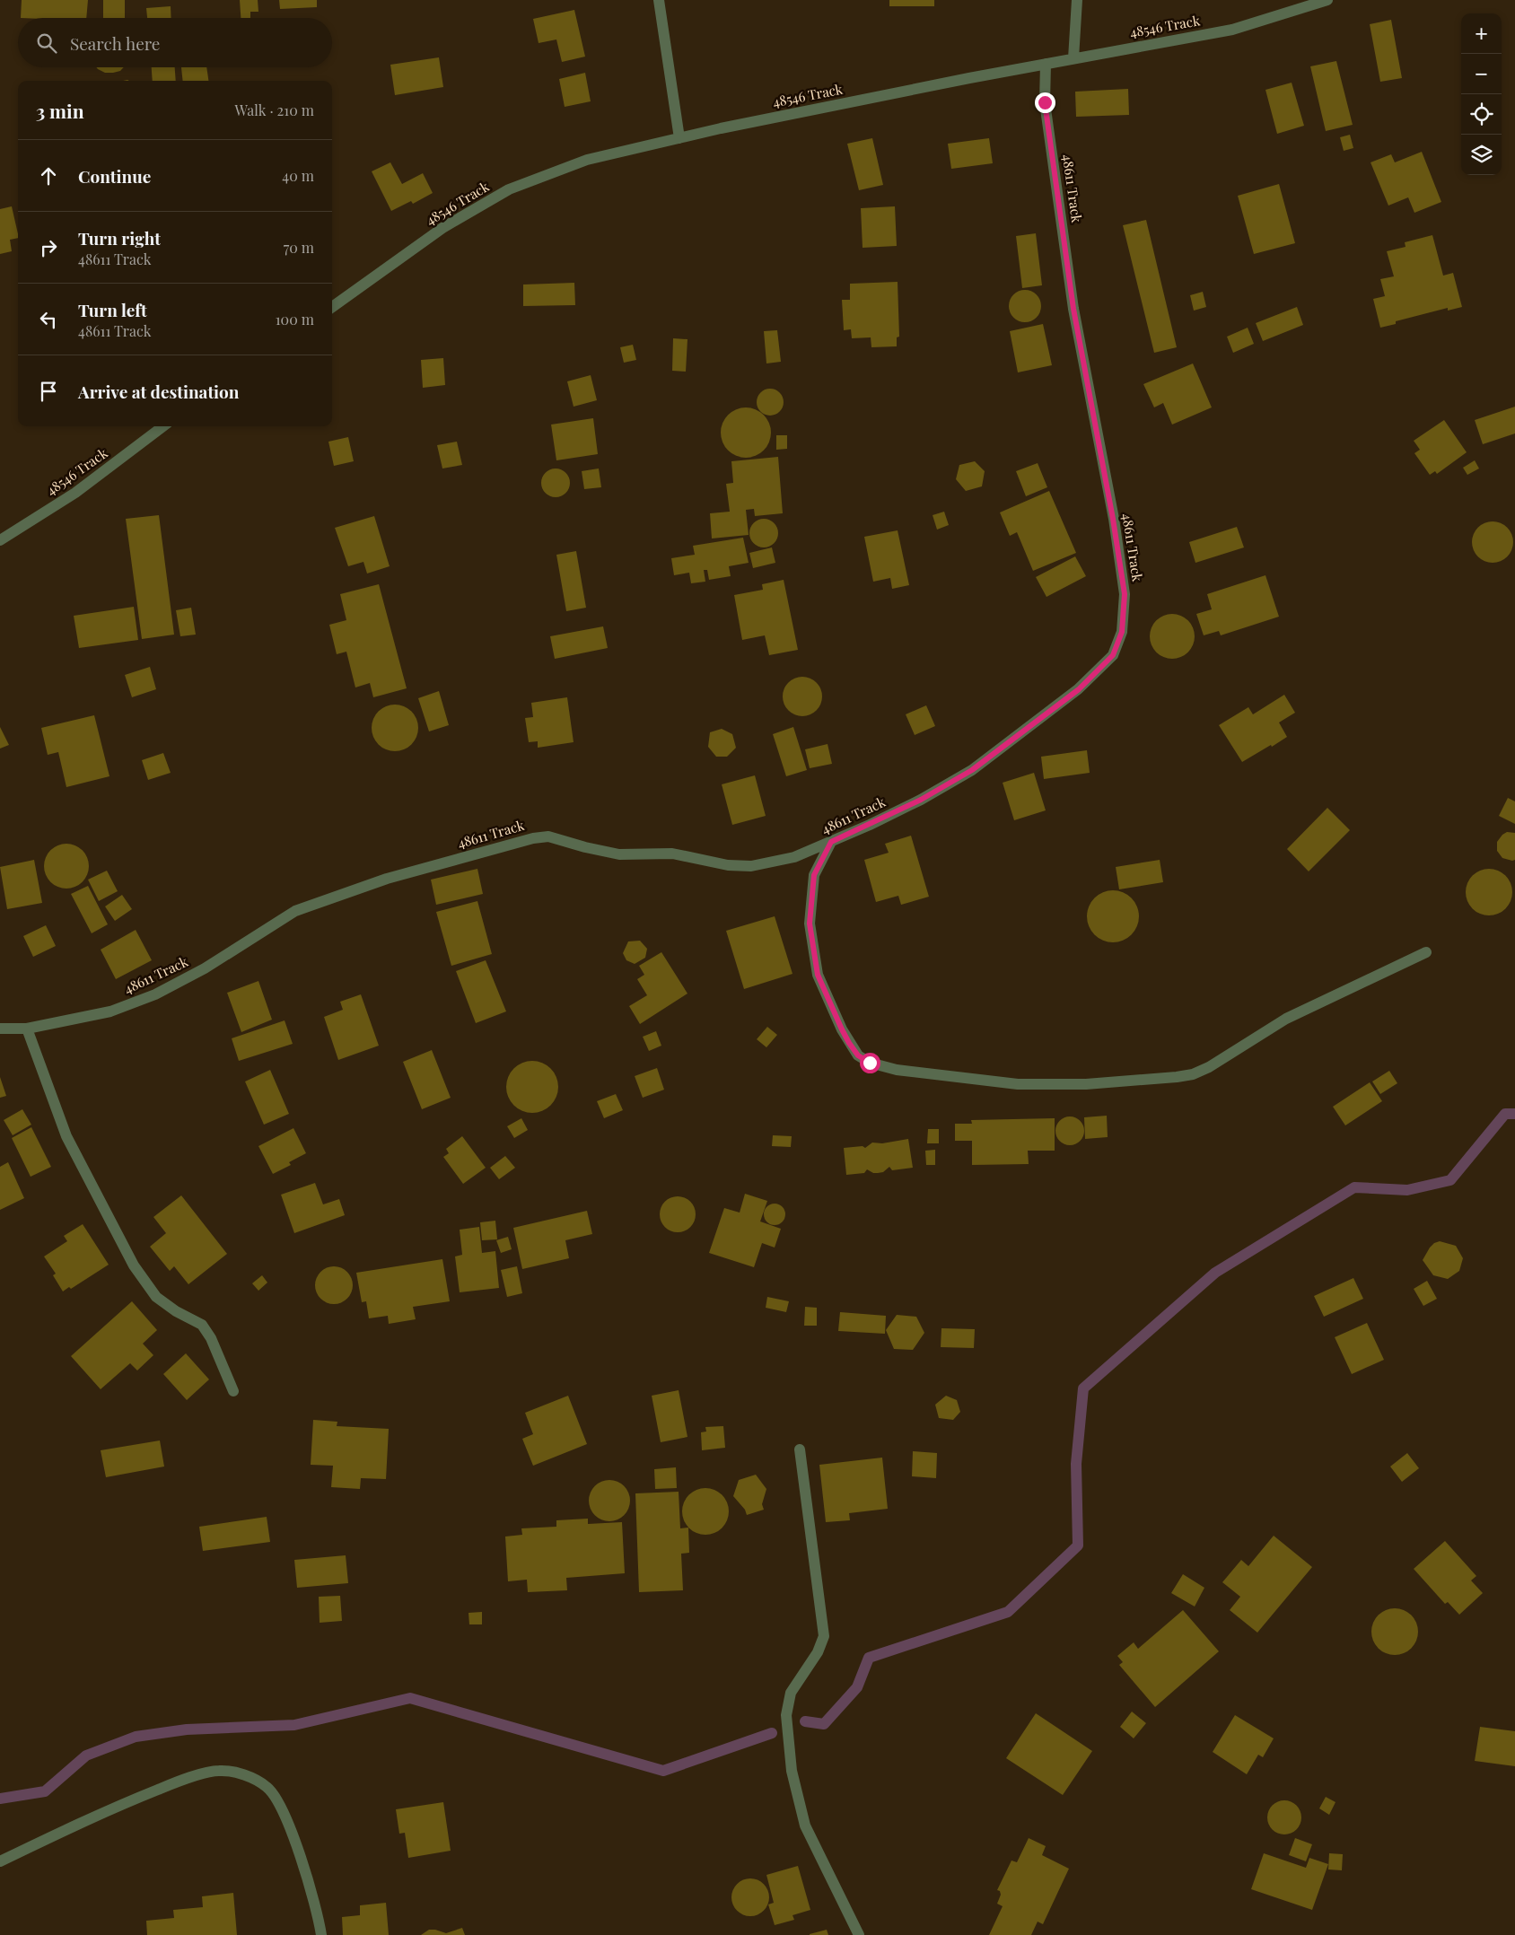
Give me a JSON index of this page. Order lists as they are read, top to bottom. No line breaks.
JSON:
{"streets":{"street":["48546 Track","48611 Track"]},"crossings":[["48546 Track","48611 Track"]],"page":{"map_buttons":["+","−"],"search":"Search here","heading":["3 min","Walk · 210 m"],"list":[["Continue","40 m"],["Turn right","48611 Track","70 m"],["Turn left","48611 Track","100 m"],"Arrive at destination"]}}
